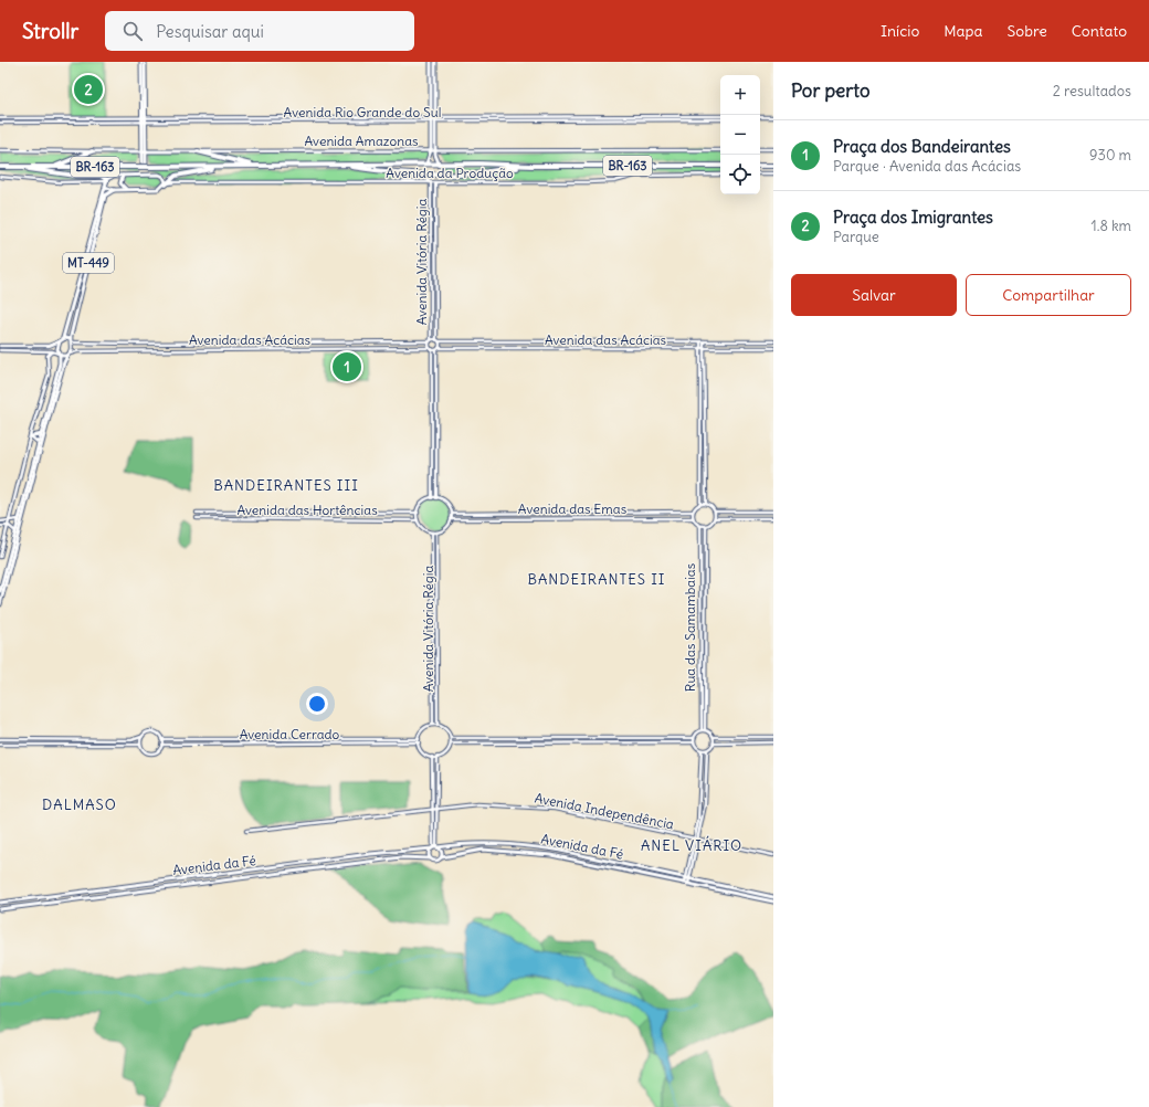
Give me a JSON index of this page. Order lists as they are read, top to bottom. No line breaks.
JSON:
{"streets":{"highway":["BR-163"],"main road":["Avenida Amazonas","MT-449","Avenida da Fé"],"street":["Avenida Rio Grande do Sul","Avenida da Produção","Avenida Vitória Régia","Avenida das Acácias","Avenida das Emas","Avenida das Hortências","Rua das Samambaias","Avenida Cerrado","Avenida Independência"]},"crossings":[["Avenida da Produção","Avenida Vitória Régia"],["Avenida Vitória Régia","Avenida das Acácias"],["Avenida Vitória Régia","Avenida das Emas"],["Avenida Vitória Régia","Avenida das Hortências"],["Avenida Vitória Régia","Avenida Cerrado"],["MT-449","Avenida das Acácias"],["Avenida das Emas","Avenida das Hortências"],["Avenida das Emas","Rua das Samambaias"]],"districts":["BANDEIRANTES III","BANDEIRANTES II","DALMASO","ANEL VIÁRIO"],"page":{"header":"Strollr","search":"Pesquisar aqui","nav":["Início","Mapa","Sobre","Contato"],"heading":["Por perto","2 resultados"],"pins":["2","1"],"map_buttons":["+","−"],"list":[{"mark":"1","name":"Praça dos Bandeirantes","note":"Parque · Avenida das Acácias","value":"930 m"},{"mark":"2","name":"Praça dos Imigrantes","note":"Parque","value":"1.8 km"}],"buttons":["Salvar","Compartilhar"]}}
